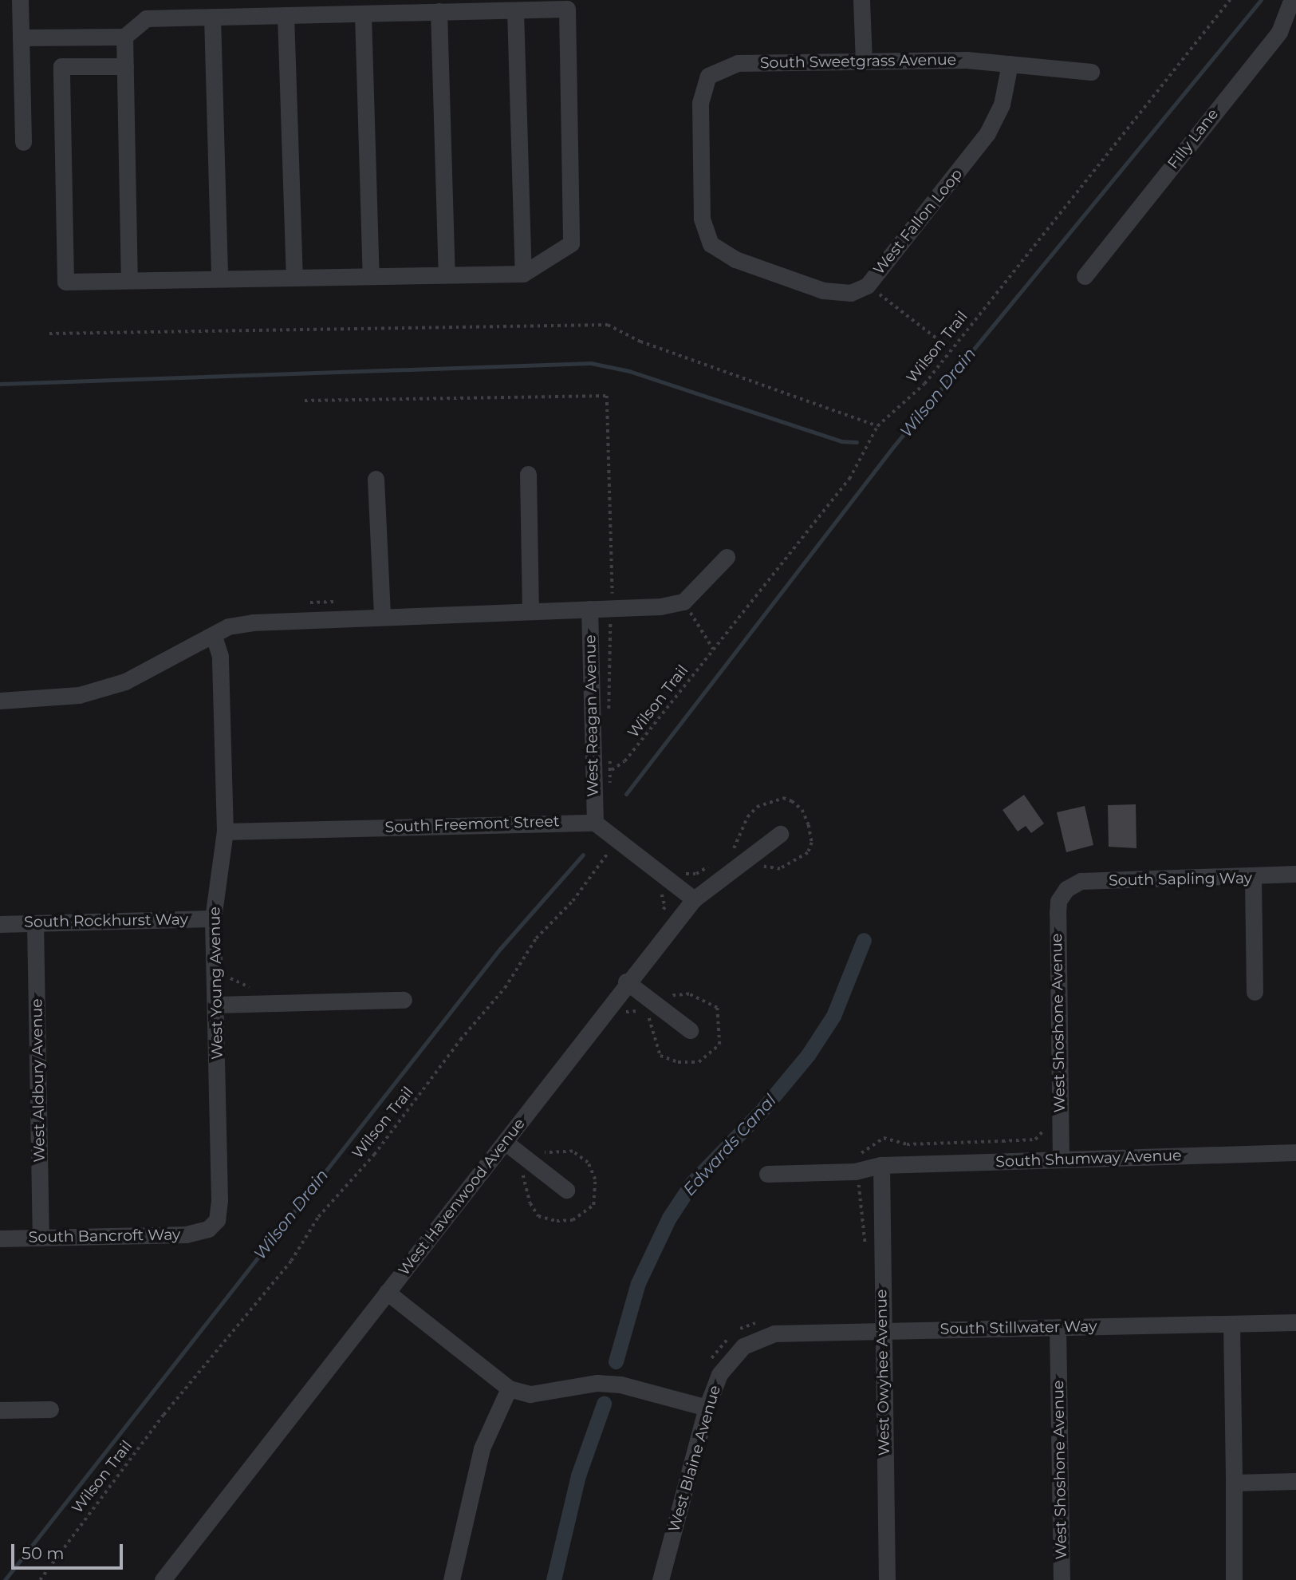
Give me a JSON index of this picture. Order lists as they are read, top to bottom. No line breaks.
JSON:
{"streets":{"street":["South Sweetgrass Avenue","Filly Lane","West Fallon Loop","West Reagan Avenue","South Freemont Street","South Sapling Way","South Rockhurst Way","West Young Avenue","West Shoshone Avenue","West Aldbury Avenue","South Shumway Avenue","West Havenwood Avenue","South Bancroft Way","South Stillwater Way","West Owyhee Avenue","West Blaine Avenue"],"path":["Wilson Trail"]},"crossings":[["South Sweetgrass Avenue","West Fallon Loop"],["West Reagan Avenue","South Freemont Street"],["South Freemont Street","West Young Avenue"],["South Sapling Way","West Shoshone Avenue"],["South Rockhurst Way","West Young Avenue"],["South Rockhurst Way","West Aldbury Avenue"],["West Young Avenue","South Bancroft Way"],["West Shoshone Avenue","South Shumway Avenue"],["West Shoshone Avenue","South Stillwater Way"],["West Aldbury Avenue","South Bancroft Way"],["South Shumway Avenue","West Owyhee Avenue"],["South Stillwater Way","West Owyhee Avenue"],["South Stillwater Way","West Blaine Avenue"]],"water":["Wilson Drain","Edwards Canal"],"scale_bar":"50 m"}
